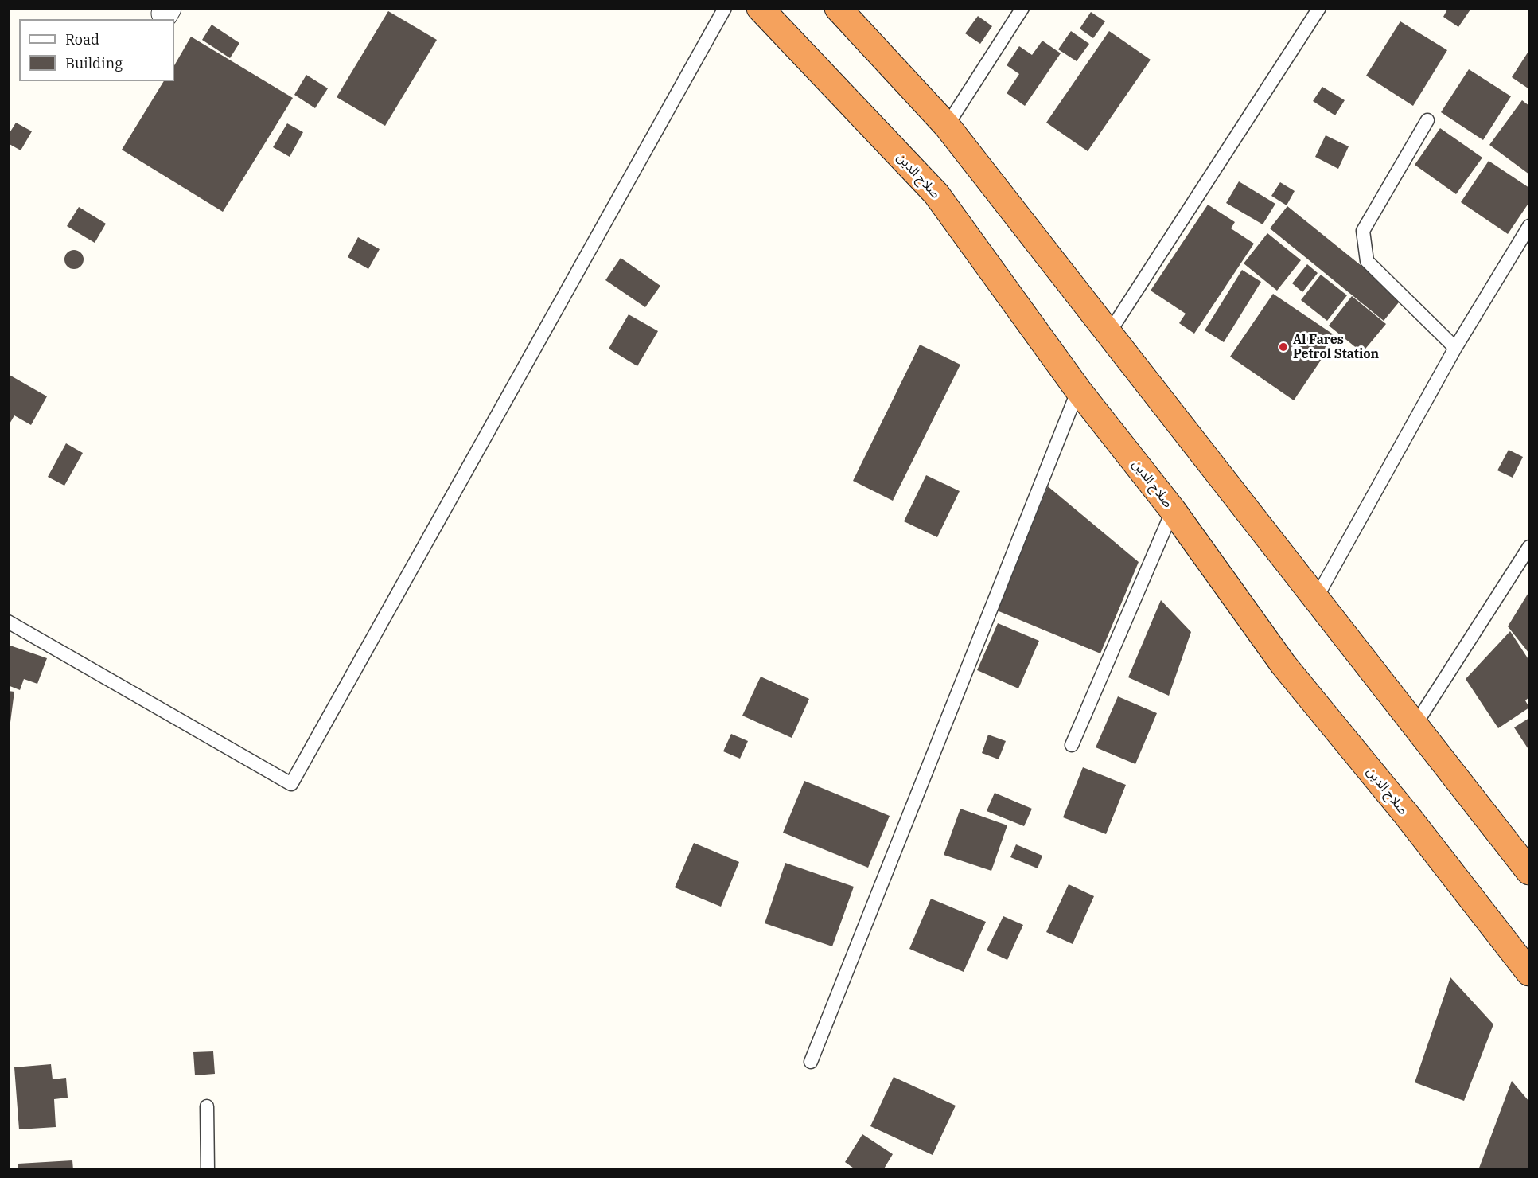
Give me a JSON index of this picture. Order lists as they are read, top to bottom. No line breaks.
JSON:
{"streets":{"highway":["صلاح الدين"]},"places":["Al Fares Petrol Station"],"legend":["Road","Building"]}
